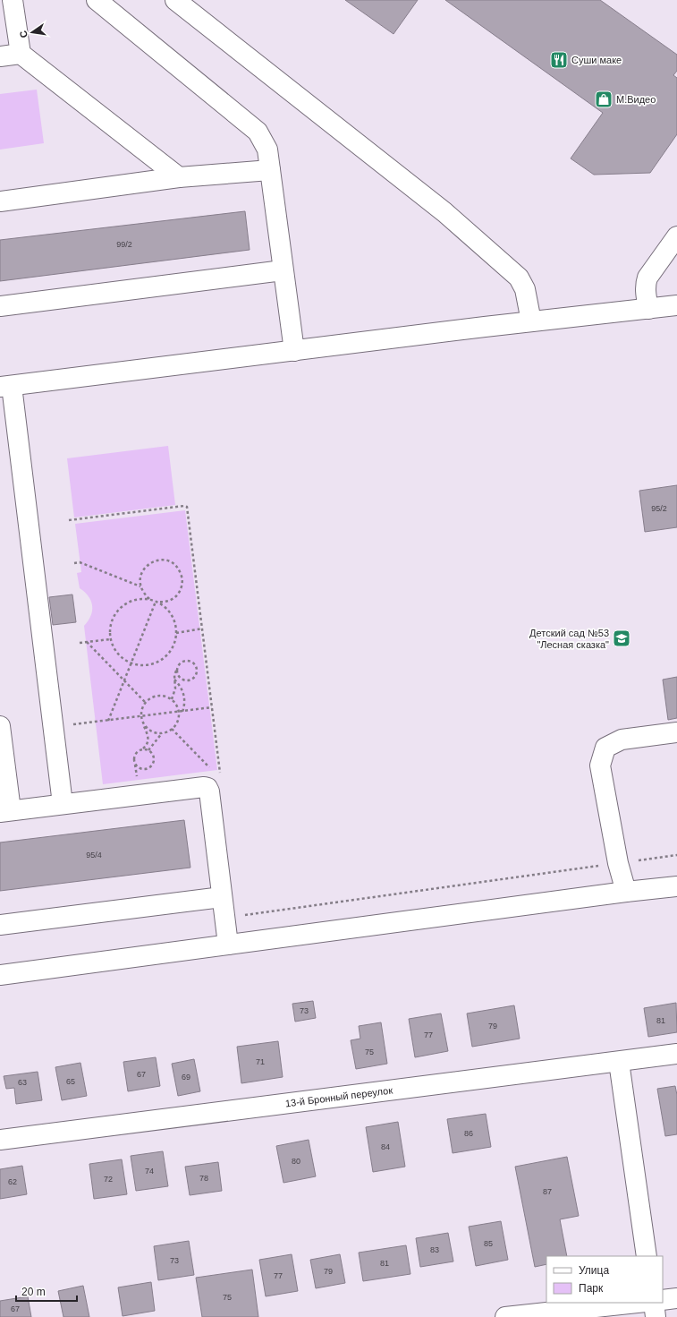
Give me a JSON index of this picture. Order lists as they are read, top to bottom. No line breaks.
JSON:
{"streets":{"street":["13-й Бронный переулок"]},"places":{"restaurant":["Суши маке"],"shop":["М.Видео"],"school or university":["Детский сад №53 \"Лесная сказка\""]},"house_numbers":["99/2","95/2","95/4","73","81","79","77","75","71","67","69","65","63","86","84","80","74","78","72","62","87","85","83","73","81","79","77","75","67"],"legend":["Улица","Парк"],"scale_bar":"20 m","north":"left"}
